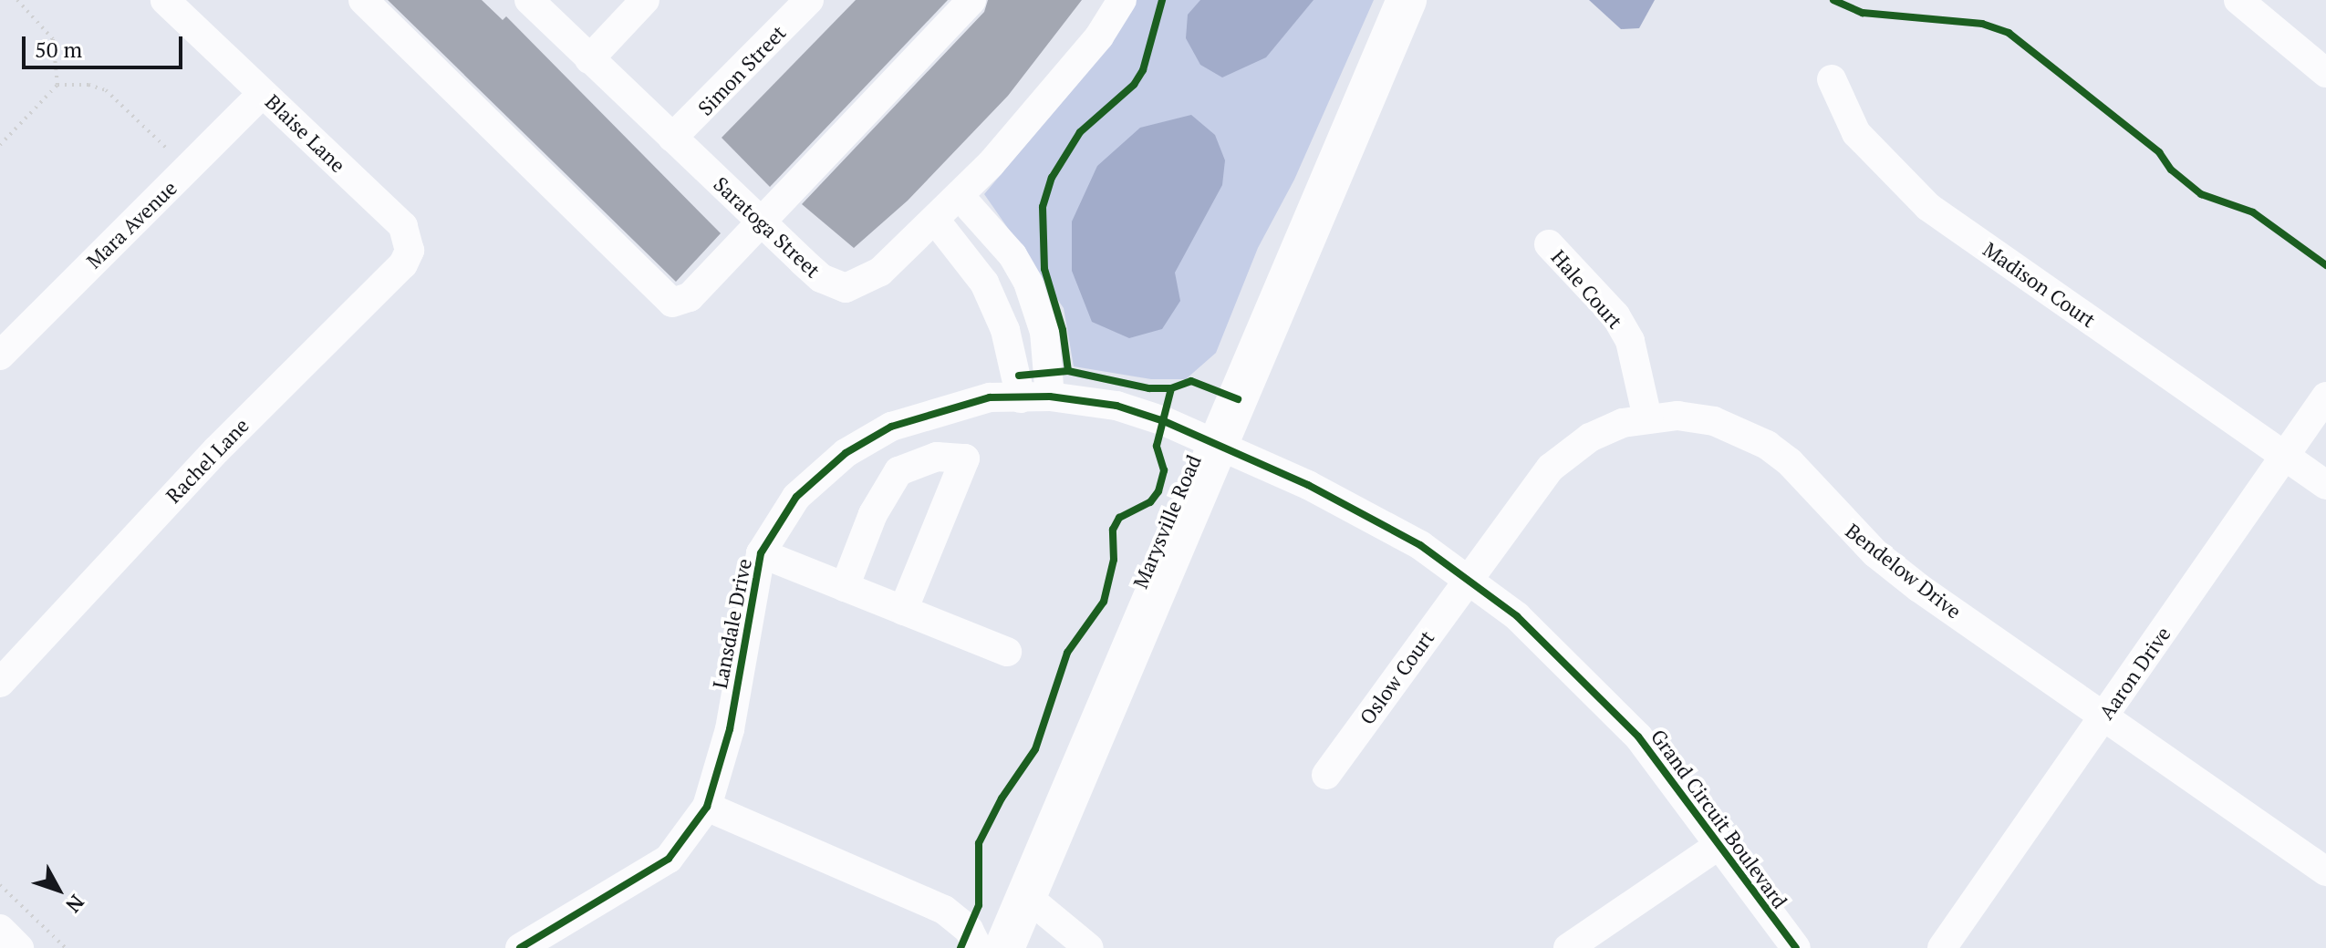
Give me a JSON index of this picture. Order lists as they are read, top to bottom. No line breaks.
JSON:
{"streets":{"highway":["Marysville Road"],"street":["Simon Street","Blaise Lane","Mara Avenue","Saratoga Street","Madison Court","Hale Court","Rachel Lane","Bendelow Drive","Lansdale Drive","Aaron Drive","Oslow Court","Grand Circuit Boulevard"]},"crossings":[["Simon Street","Saratoga Street"],["Blaise Lane","Mara Avenue"],["Blaise Lane","Rachel Lane"],["Madison Court","Aaron Drive"],["Hale Court","Bendelow Drive"],["Marysville Road","Lansdale Drive"],["Marysville Road","Grand Circuit Boulevard"],["Bendelow Drive","Aaron Drive"],["Bendelow Drive","Oslow Court"],["Bendelow Drive","Grand Circuit Boulevard"],["Lansdale Drive","Grand Circuit Boulevard"],["Oslow Court","Grand Circuit Boulevard"]],"scale_bar":"50 m","north":"bottom right"}
